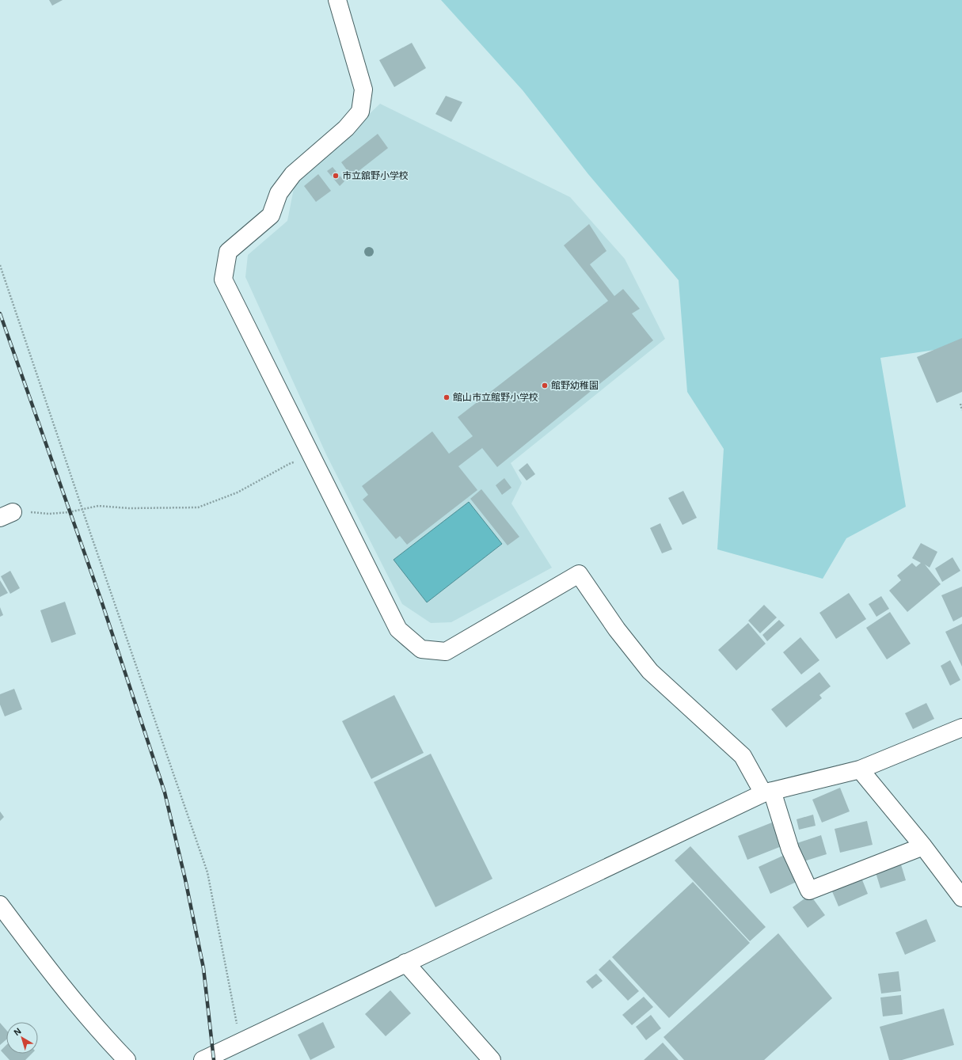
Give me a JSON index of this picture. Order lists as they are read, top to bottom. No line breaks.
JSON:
{"places":["市立舘野小学校","館野幼稚園","館山市立館野小学校"],"north":"top left"}
